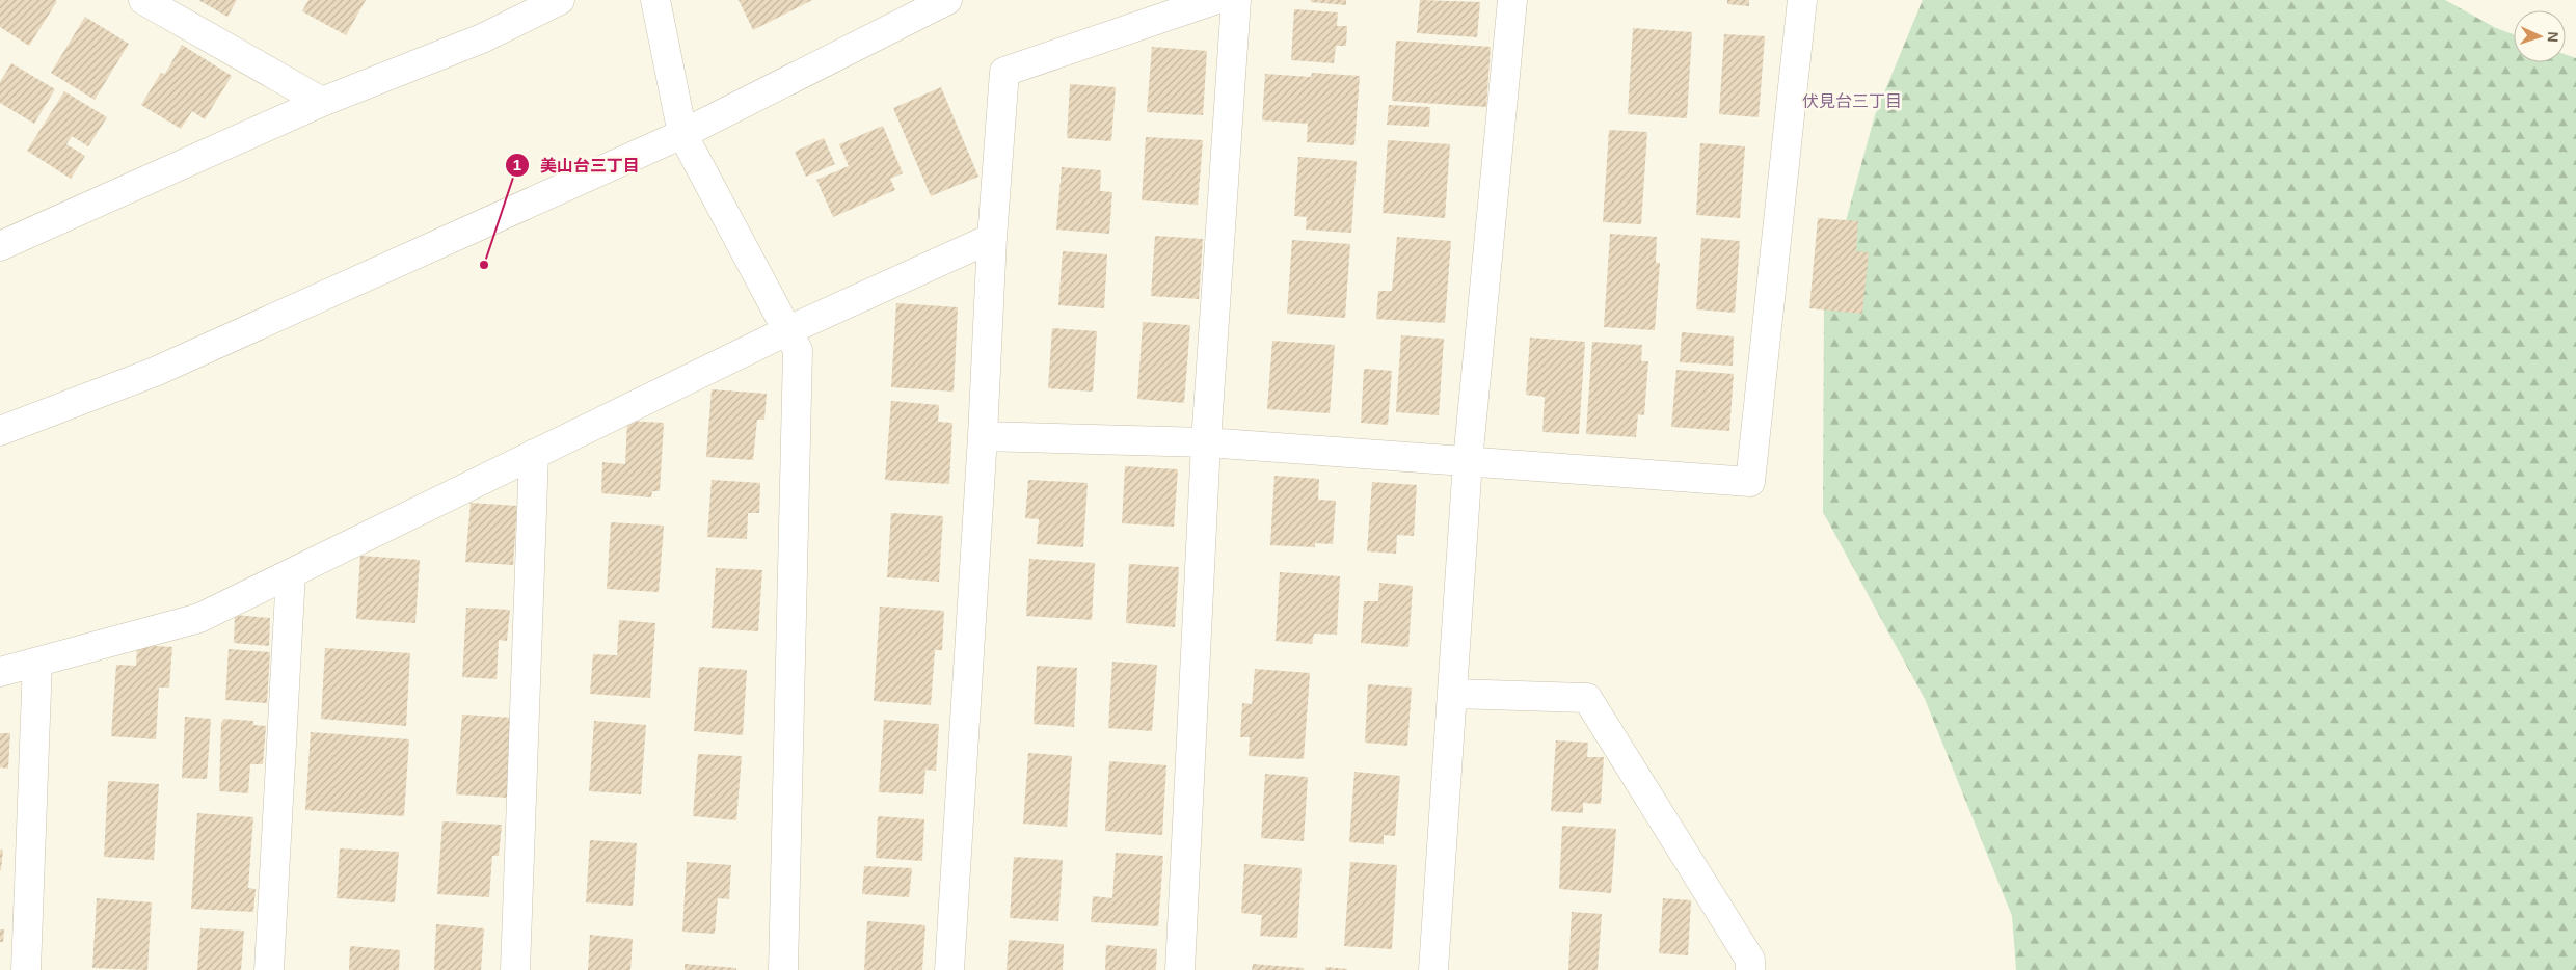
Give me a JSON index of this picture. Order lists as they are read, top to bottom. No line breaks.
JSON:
{"districts":["伏見台三丁目"],"places":["美山台三丁目"],"north":"right"}
